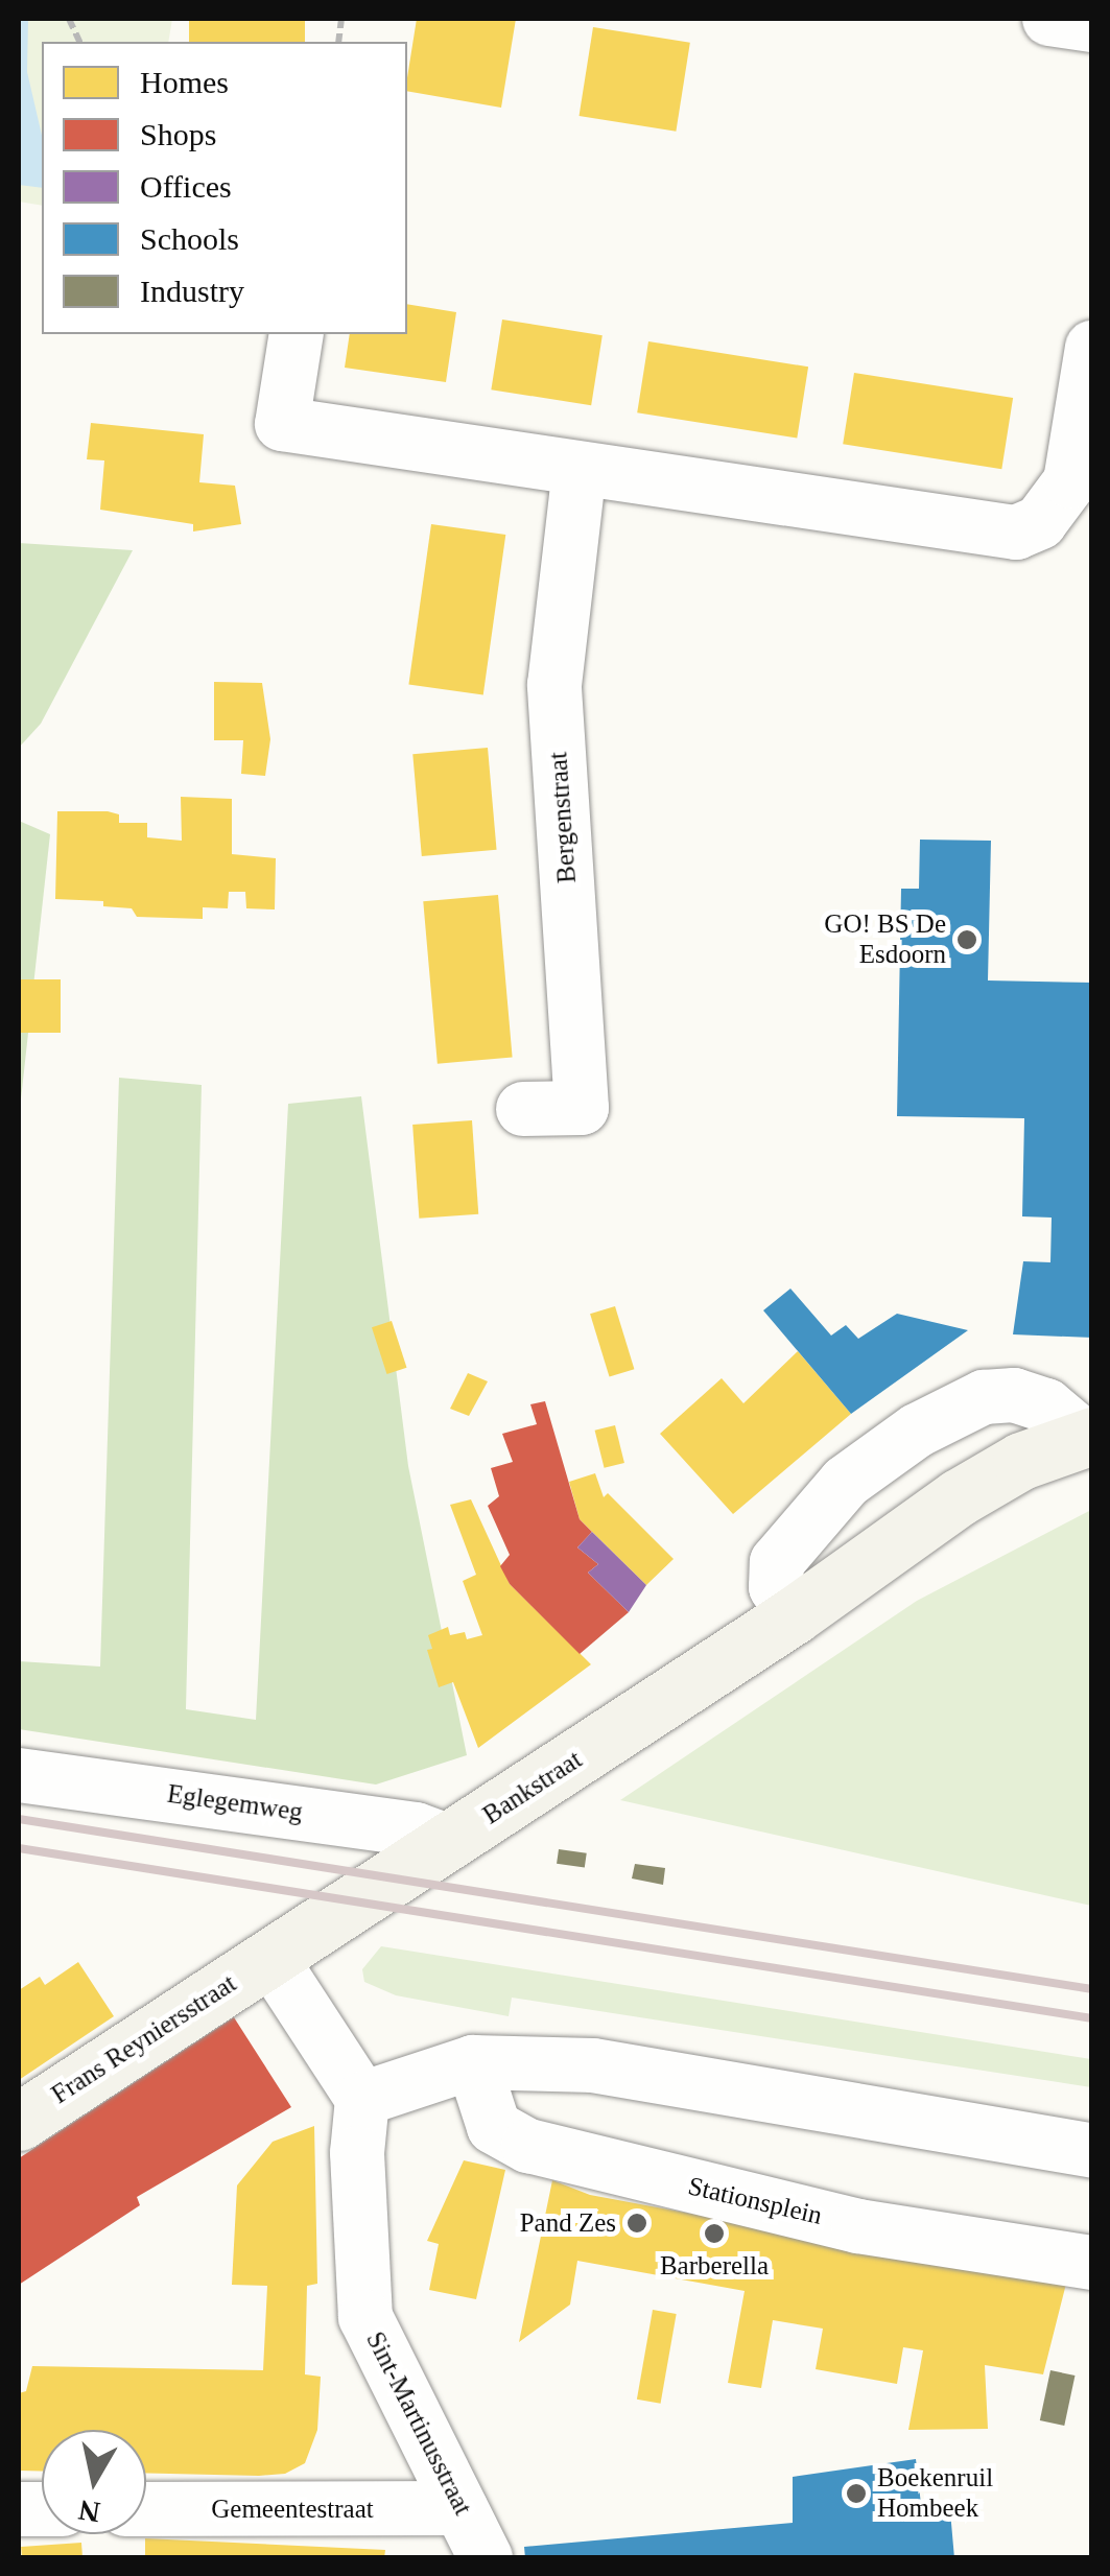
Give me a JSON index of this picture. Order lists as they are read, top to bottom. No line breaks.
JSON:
{"streets":{"street":["Bergenstraat","Bankstraat","Eglegemweg","Frans Reyniersstraat","Stationsplein","Sint-Martinusstraat","Gemeentestraat"]},"crossings":[["Bankstraat","Eglegemweg"],["Bankstraat","Frans Reyniersstraat"],["Sint-Martinusstraat","Gemeentestraat"]],"places":["GO! BS De Esdoorn","Pand Zes","Barberella","Boekenruil Hombeek"],"legend":["Homes","Shops","Offices","Schools","Industry"],"north":"bottom"}
